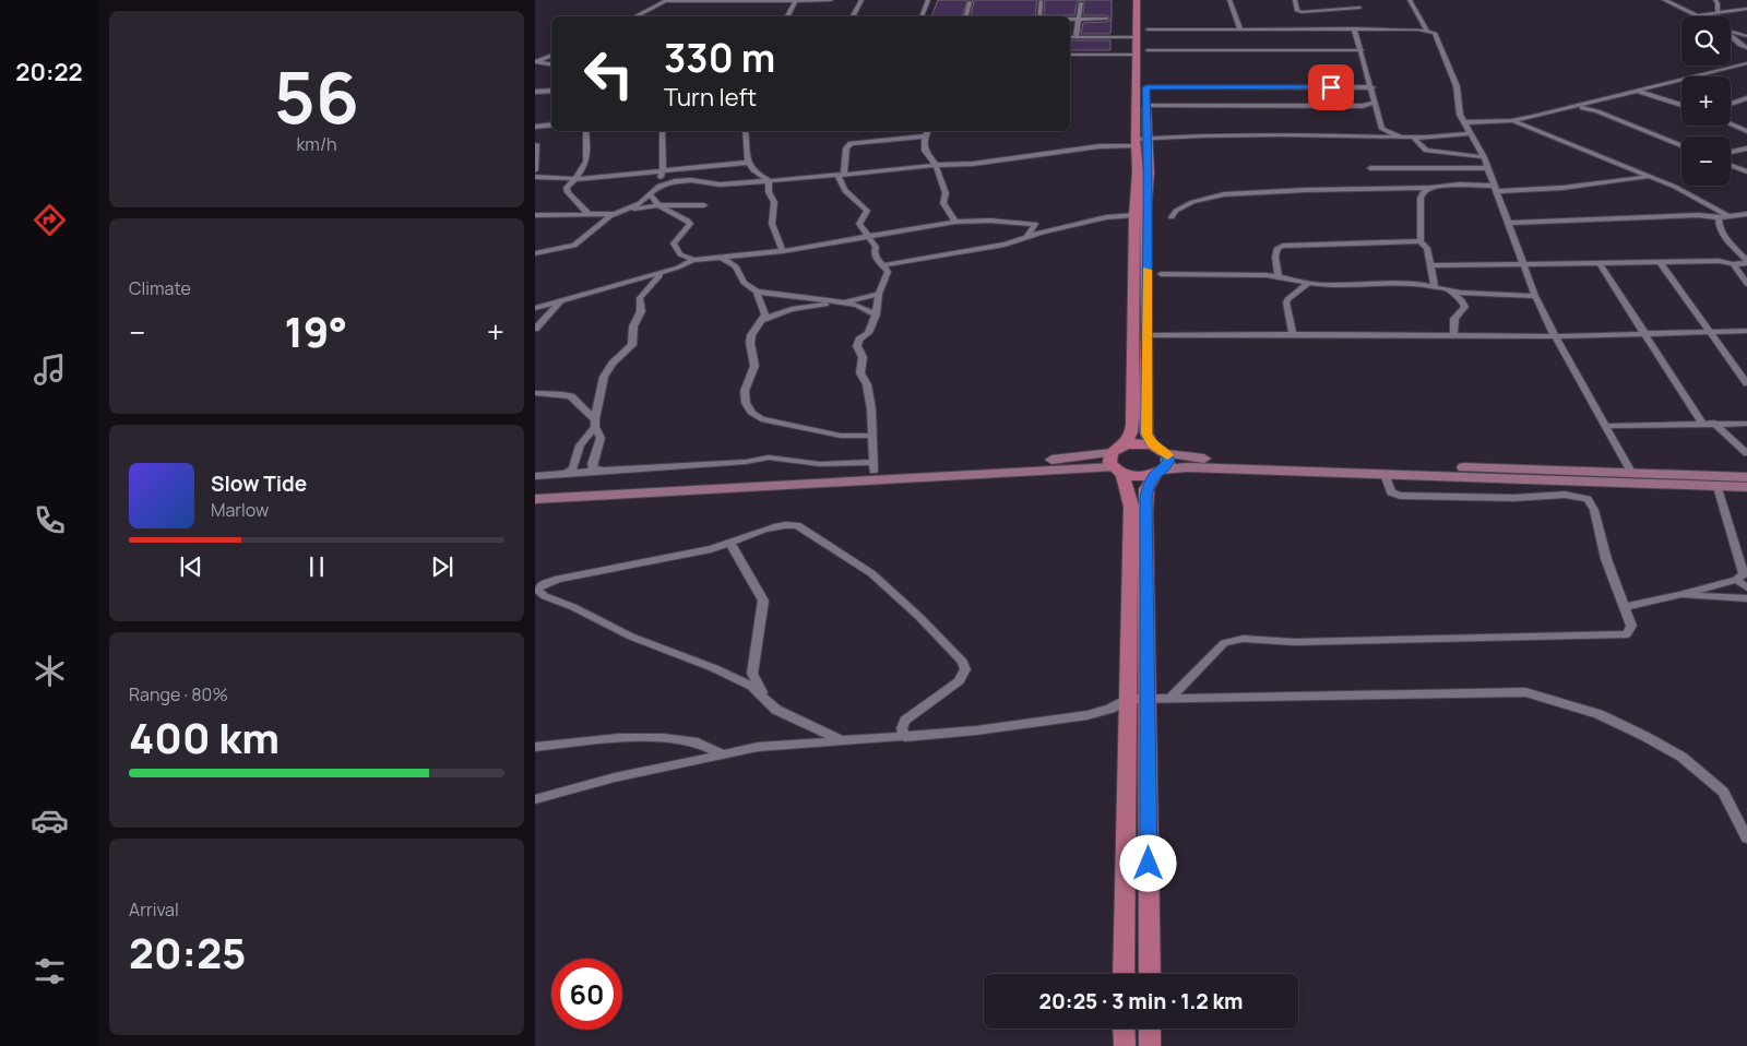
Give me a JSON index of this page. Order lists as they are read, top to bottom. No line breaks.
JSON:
{"page":{"tabs":"20:22","tile":[["56","km/h"],"Climate",["Range · 80%","400 km"],["Arrival","20:25"]],"map_buttons":["+","−"],"turn":["330 m","Turn left"],"heat":["−","19°","+"],"song":["Slow Tide","Marlow"],"limit":"60","trip":"20:25 · 3 min · 1.2 km"}}
